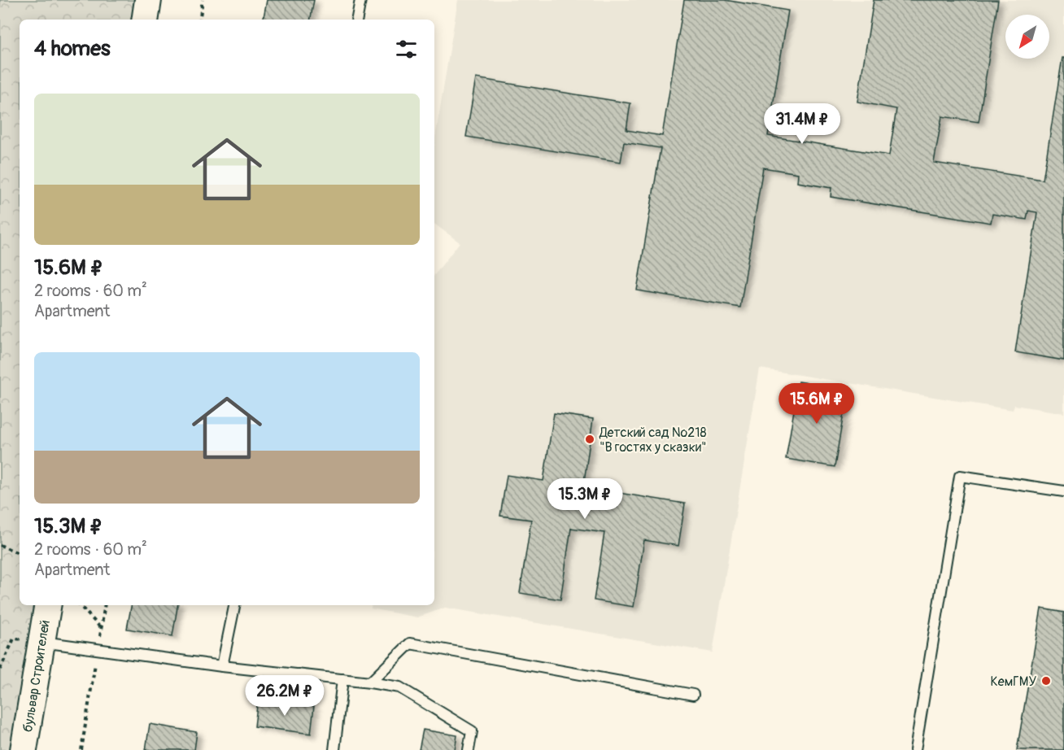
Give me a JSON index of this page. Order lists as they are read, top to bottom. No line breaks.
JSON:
{"streets":{"street":["бульвар Строителей"]},"places":["Детский сад №218 \"В гостях у сказки\"","КемГМУ"],"north":"bottom left","page":{"heading":"4 homes","list":[{"name":"15.6M ₽","note":"2 rooms · 60 m² · Apartment"},{"name":"15.3M ₽","note":"2 rooms · 60 m² · Apartment"}],"price":["31.4M ₽","15.6M ₽","15.3M ₽","26.2M ₽"]}}
